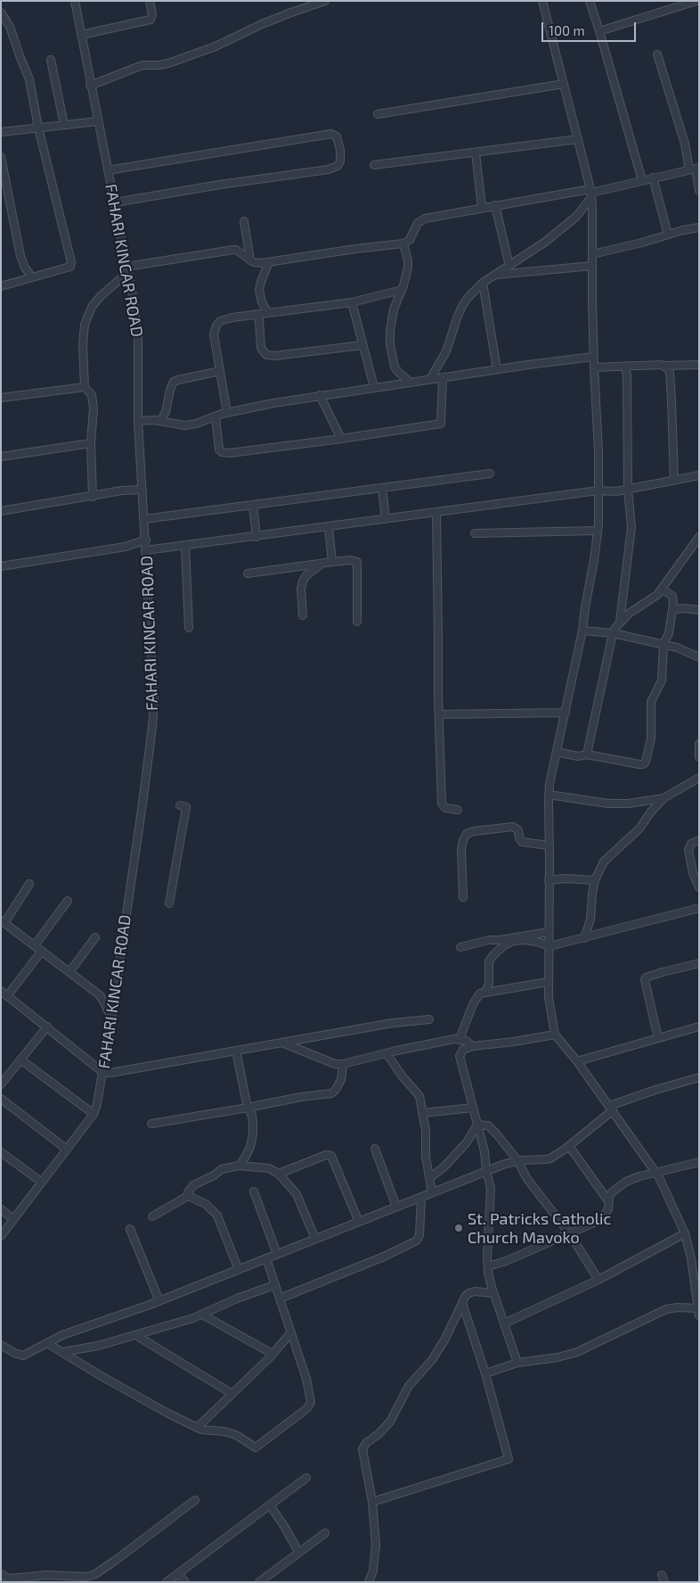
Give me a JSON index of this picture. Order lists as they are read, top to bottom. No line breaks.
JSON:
{"streets":{"street":["FAHARI KINCAR ROAD"]},"places":["St. Patricks Catholic Church Mavoko"],"scale_bar":"100 m"}
